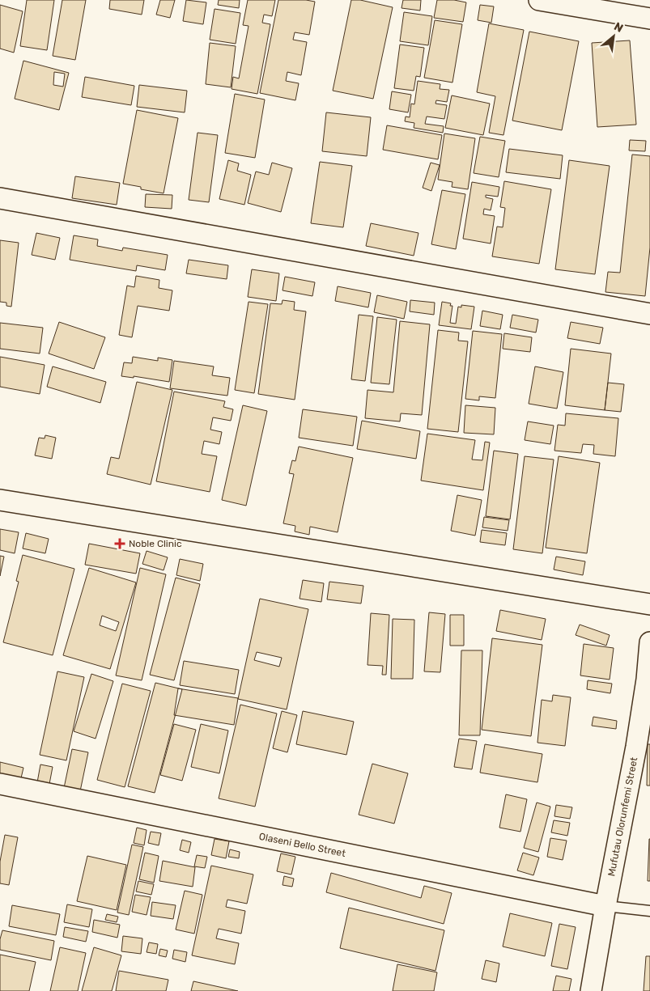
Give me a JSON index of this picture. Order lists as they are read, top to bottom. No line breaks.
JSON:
{"streets":{"street":["Mufutau Olorunfemi Street","Olaseni Bello Street"]},"crossings":[["Mufutau Olorunfemi Street","Olaseni Bello Street"]],"places":{"health":["Noble Clinic"]},"north":"top right"}
